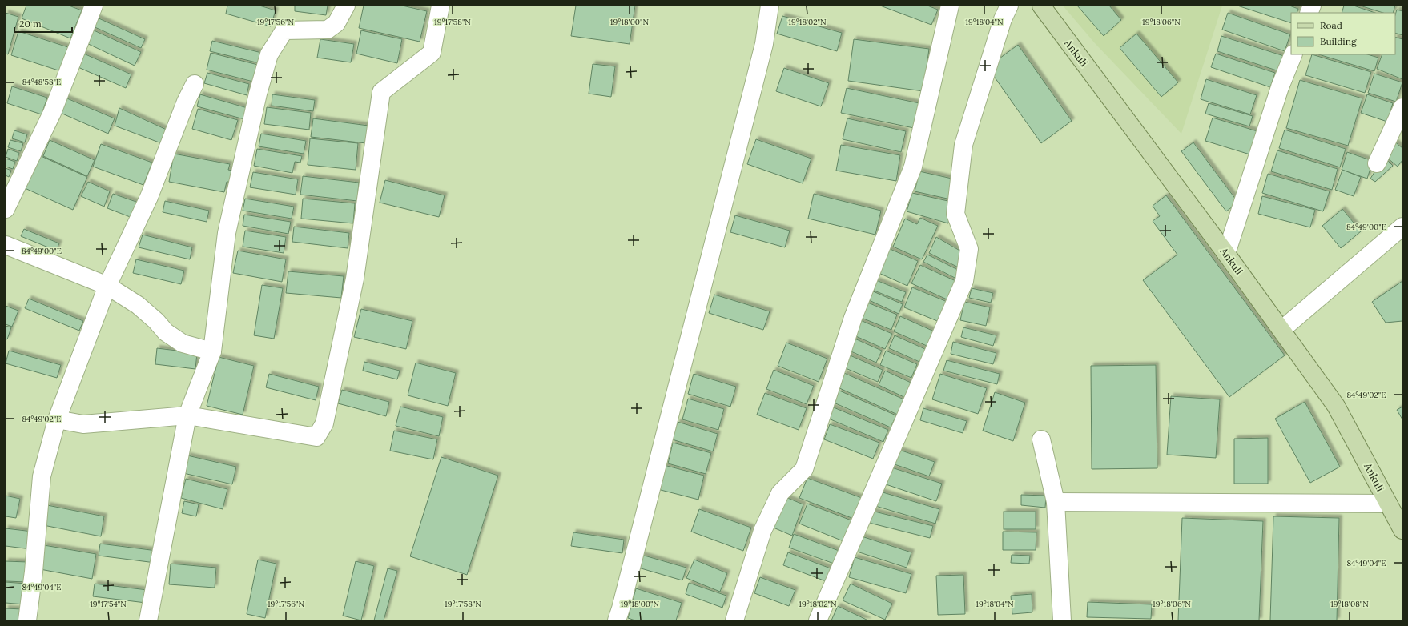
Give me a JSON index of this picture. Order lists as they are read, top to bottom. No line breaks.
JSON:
{"streets":{"main road":["Ankuli"]},"legend":["Road","Building"],"scale_bar":"20 m","coordinates":["19°17'56\"N","19°17'58\"N","19°18'00\"N","19°18'02\"N","19°18'04\"N","19°18'06\"N","84°48'58\"E","84°49'00\"E","84°49'02\"E","84°49'04\"E","19°17'54\"N","19°18'08\"N"]}
